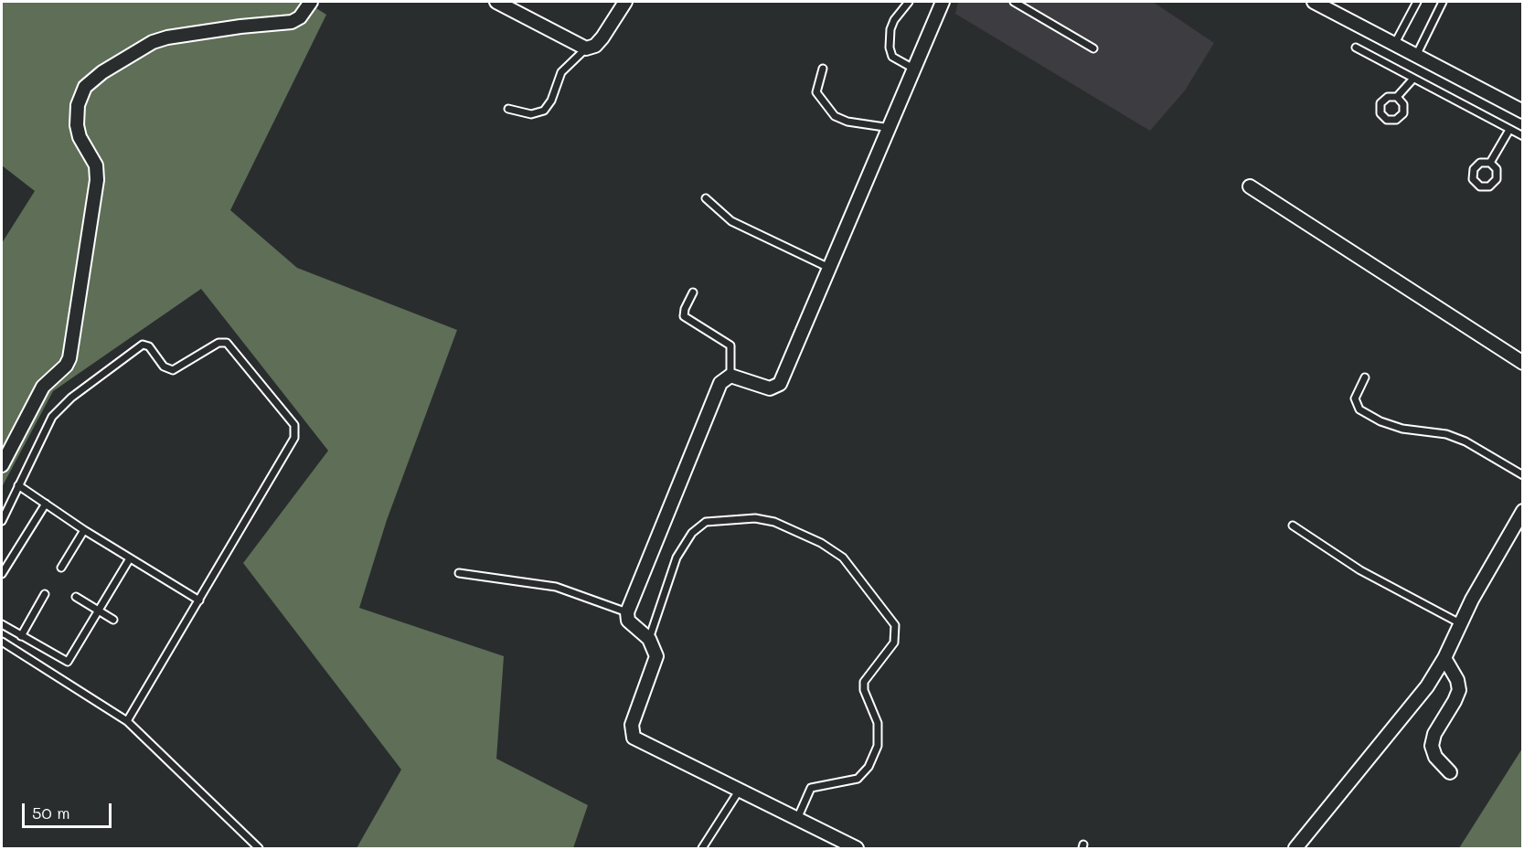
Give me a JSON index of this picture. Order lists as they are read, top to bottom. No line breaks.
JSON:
{"scale_bar":"50 m"}
